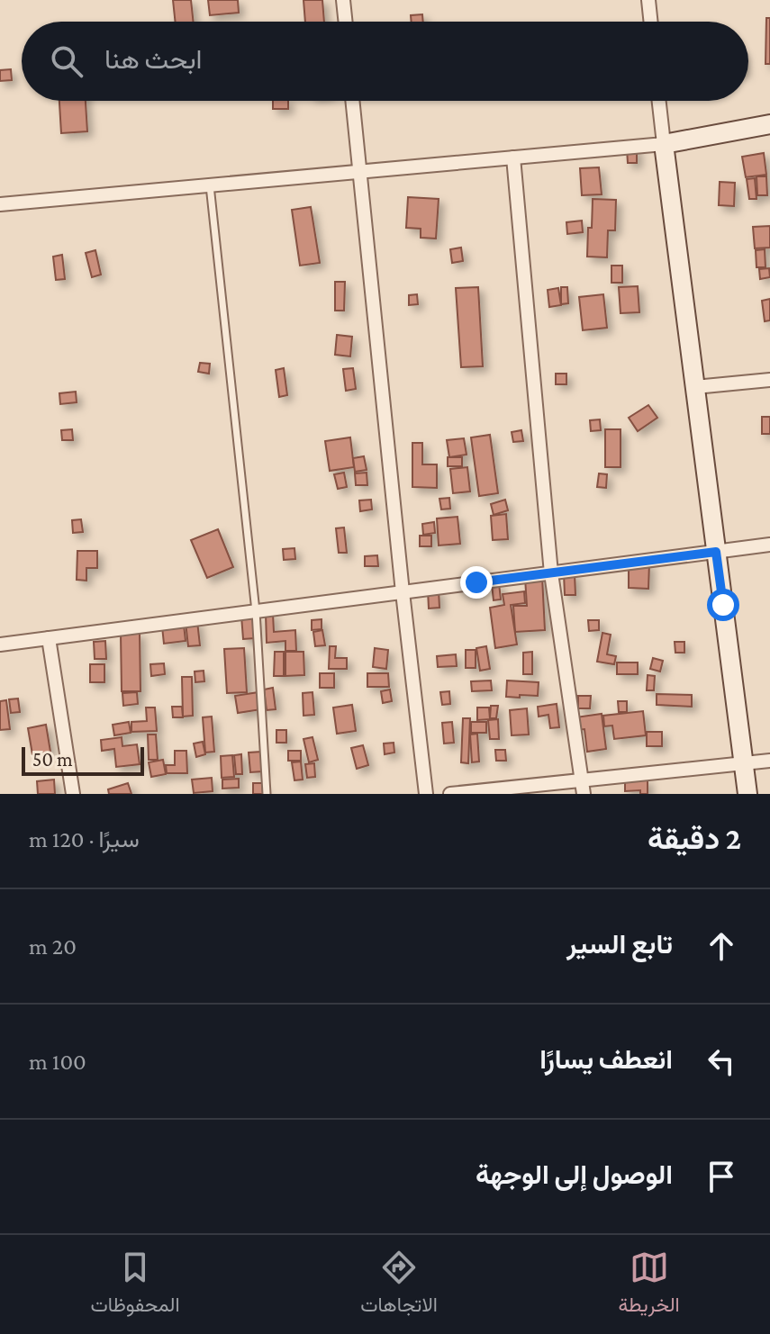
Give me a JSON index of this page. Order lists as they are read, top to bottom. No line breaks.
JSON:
{"scale_bar":"50 m","page":{"search":"ابحث هنا","scale":"50 m","heading":["2 دقيقة","سيرًا · 120 m"],"list":[["تابع السير","20 m"],["انعطف يسارًا","100 m"],"الوصول إلى الوجهة"],"nav":["الخريطة","الاتجاهات","المحفوظات"]}}
